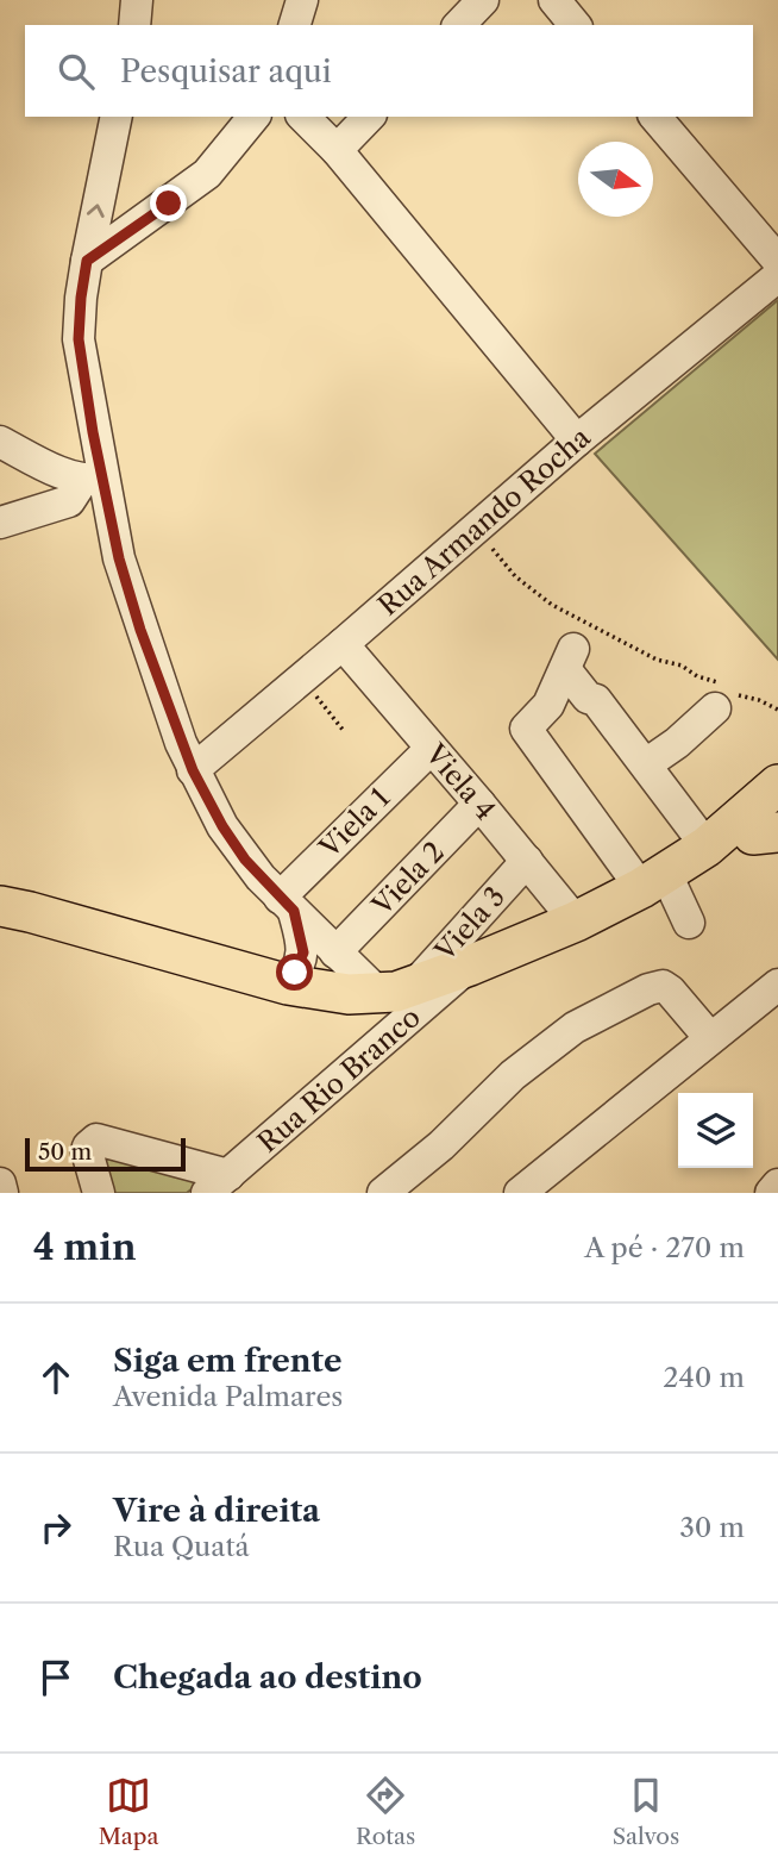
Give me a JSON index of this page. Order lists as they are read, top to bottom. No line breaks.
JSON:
{"streets":{"street":["Rua Armando Rocha","Viela 4","Viela 1","Viela 2","Viela 3","Rua Rio Branco"]},"crossings":[["Rua Armando Rocha","Viela 4"],["Viela 4","Viela 1"],["Viela 4","Viela 2"],["Viela 4","Viela 3"]],"scale_bar":"50 m","north":"right","page":{"search":"Pesquisar aqui","scale":"50 m","heading":["4 min","A pé · 270 m"],"list":[["Siga em frente","Avenida Palmares","240 m"],["Vire à direita","Rua Quatá","30 m"],"Chegada ao destino"],"nav":["Mapa","Rotas","Salvos"]}}
